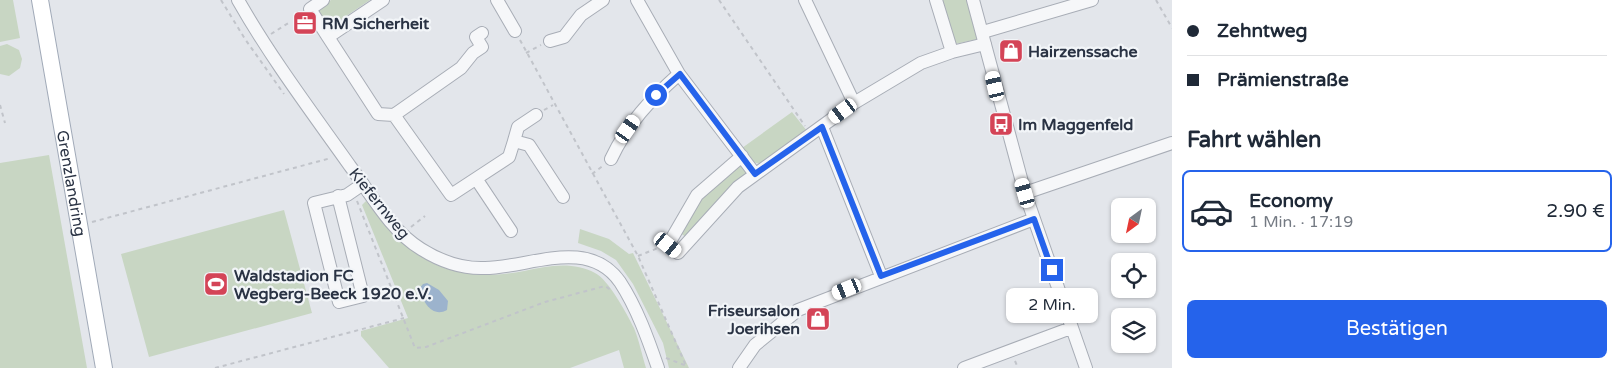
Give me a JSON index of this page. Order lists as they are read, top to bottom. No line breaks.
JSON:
{"streets":{"main road":["Grenzlandring"],"street":["Kiefernweg"]},"places":{"office":["RM Sicherheit"],"shop":["Hairzenssache","Friseursalon Joerihsen"],"bus stop":["Im Maggenfeld"],"sports":["Waldstadion FC Wegberg-Beeck 1920 e.V."]},"north":"bottom left","page":{"banner":["Zehntweg","Prämienstraße"],"heading":"Fahrt wählen","list":[{"name":"Economy","note":"1 Min. · 17:19","value":"2.90 €"}],"bubble":"2 Min.","buttons":"Bestätigen"}}
